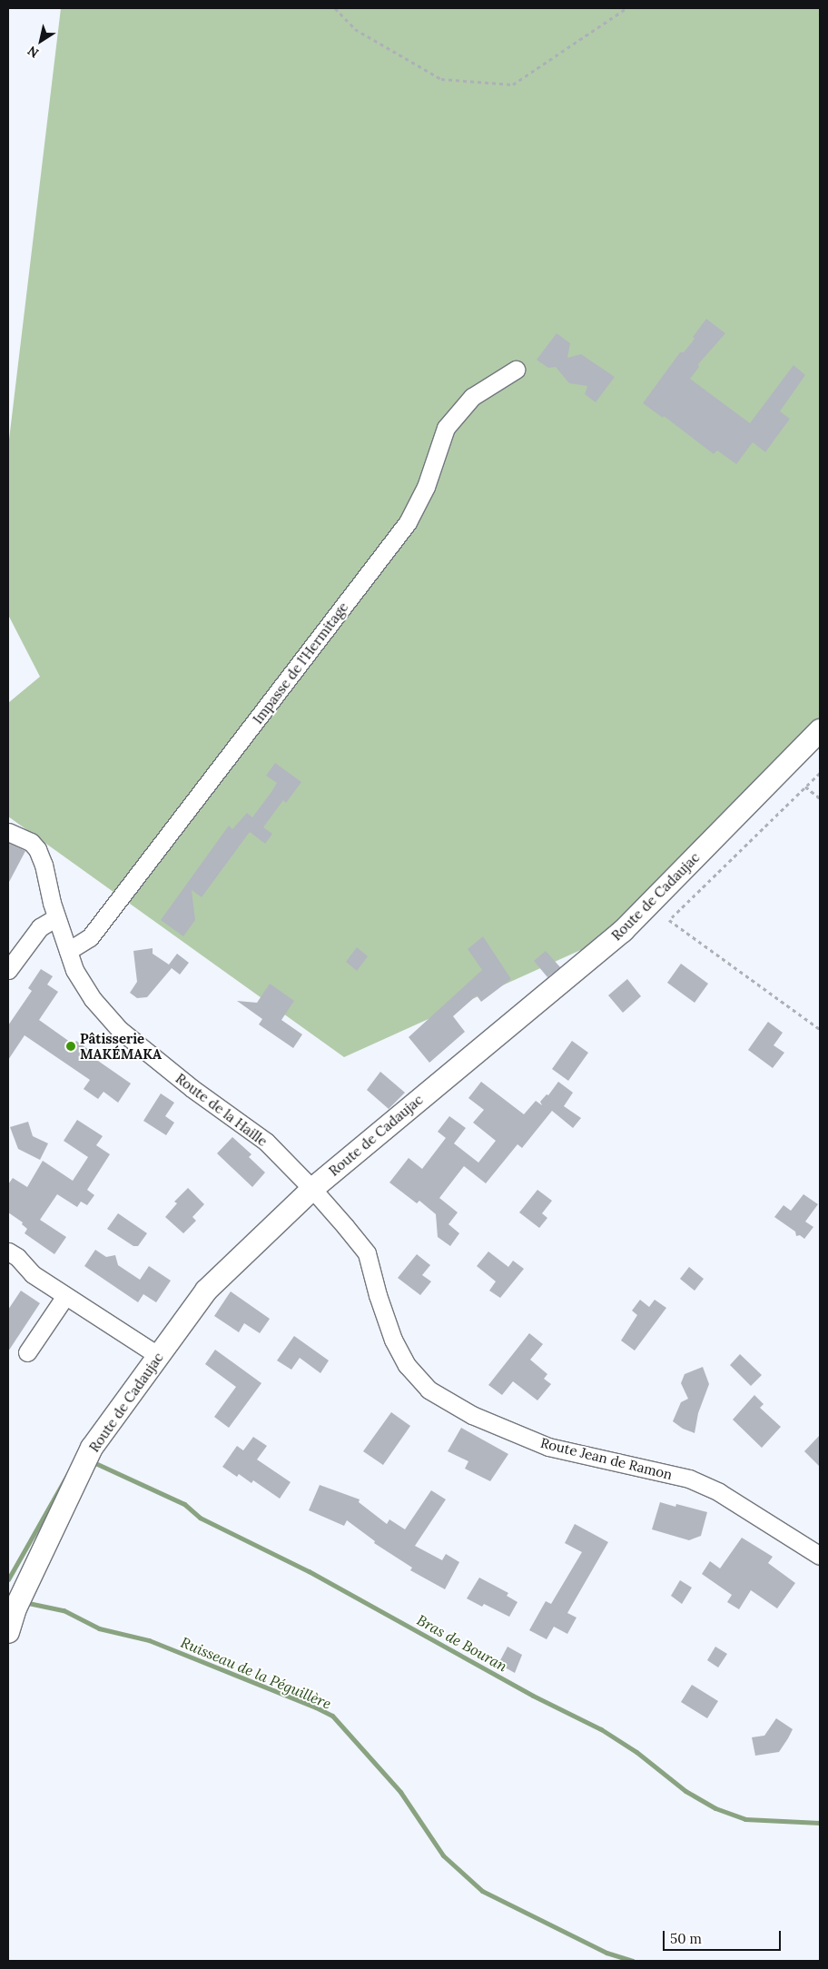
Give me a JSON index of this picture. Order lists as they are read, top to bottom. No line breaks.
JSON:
{"streets":{"street":["Impasse de l'Hermitage","Route de Cadaujac","Route de la Haille","Route Jean de Ramon"]},"crossings":[["Impasse de l'Hermitage","Route de la Haille"],["Route de Cadaujac","Route de la Haille"],["Route de Cadaujac","Route Jean de Ramon"],["Route de la Haille","Route Jean de Ramon"]],"water":["Bras de Bouran","Ruisseau de la Péguillère"],"places":["Pâtisserie MAKÉMAKA"],"scale_bar":"50 m","north":"bottom left"}
